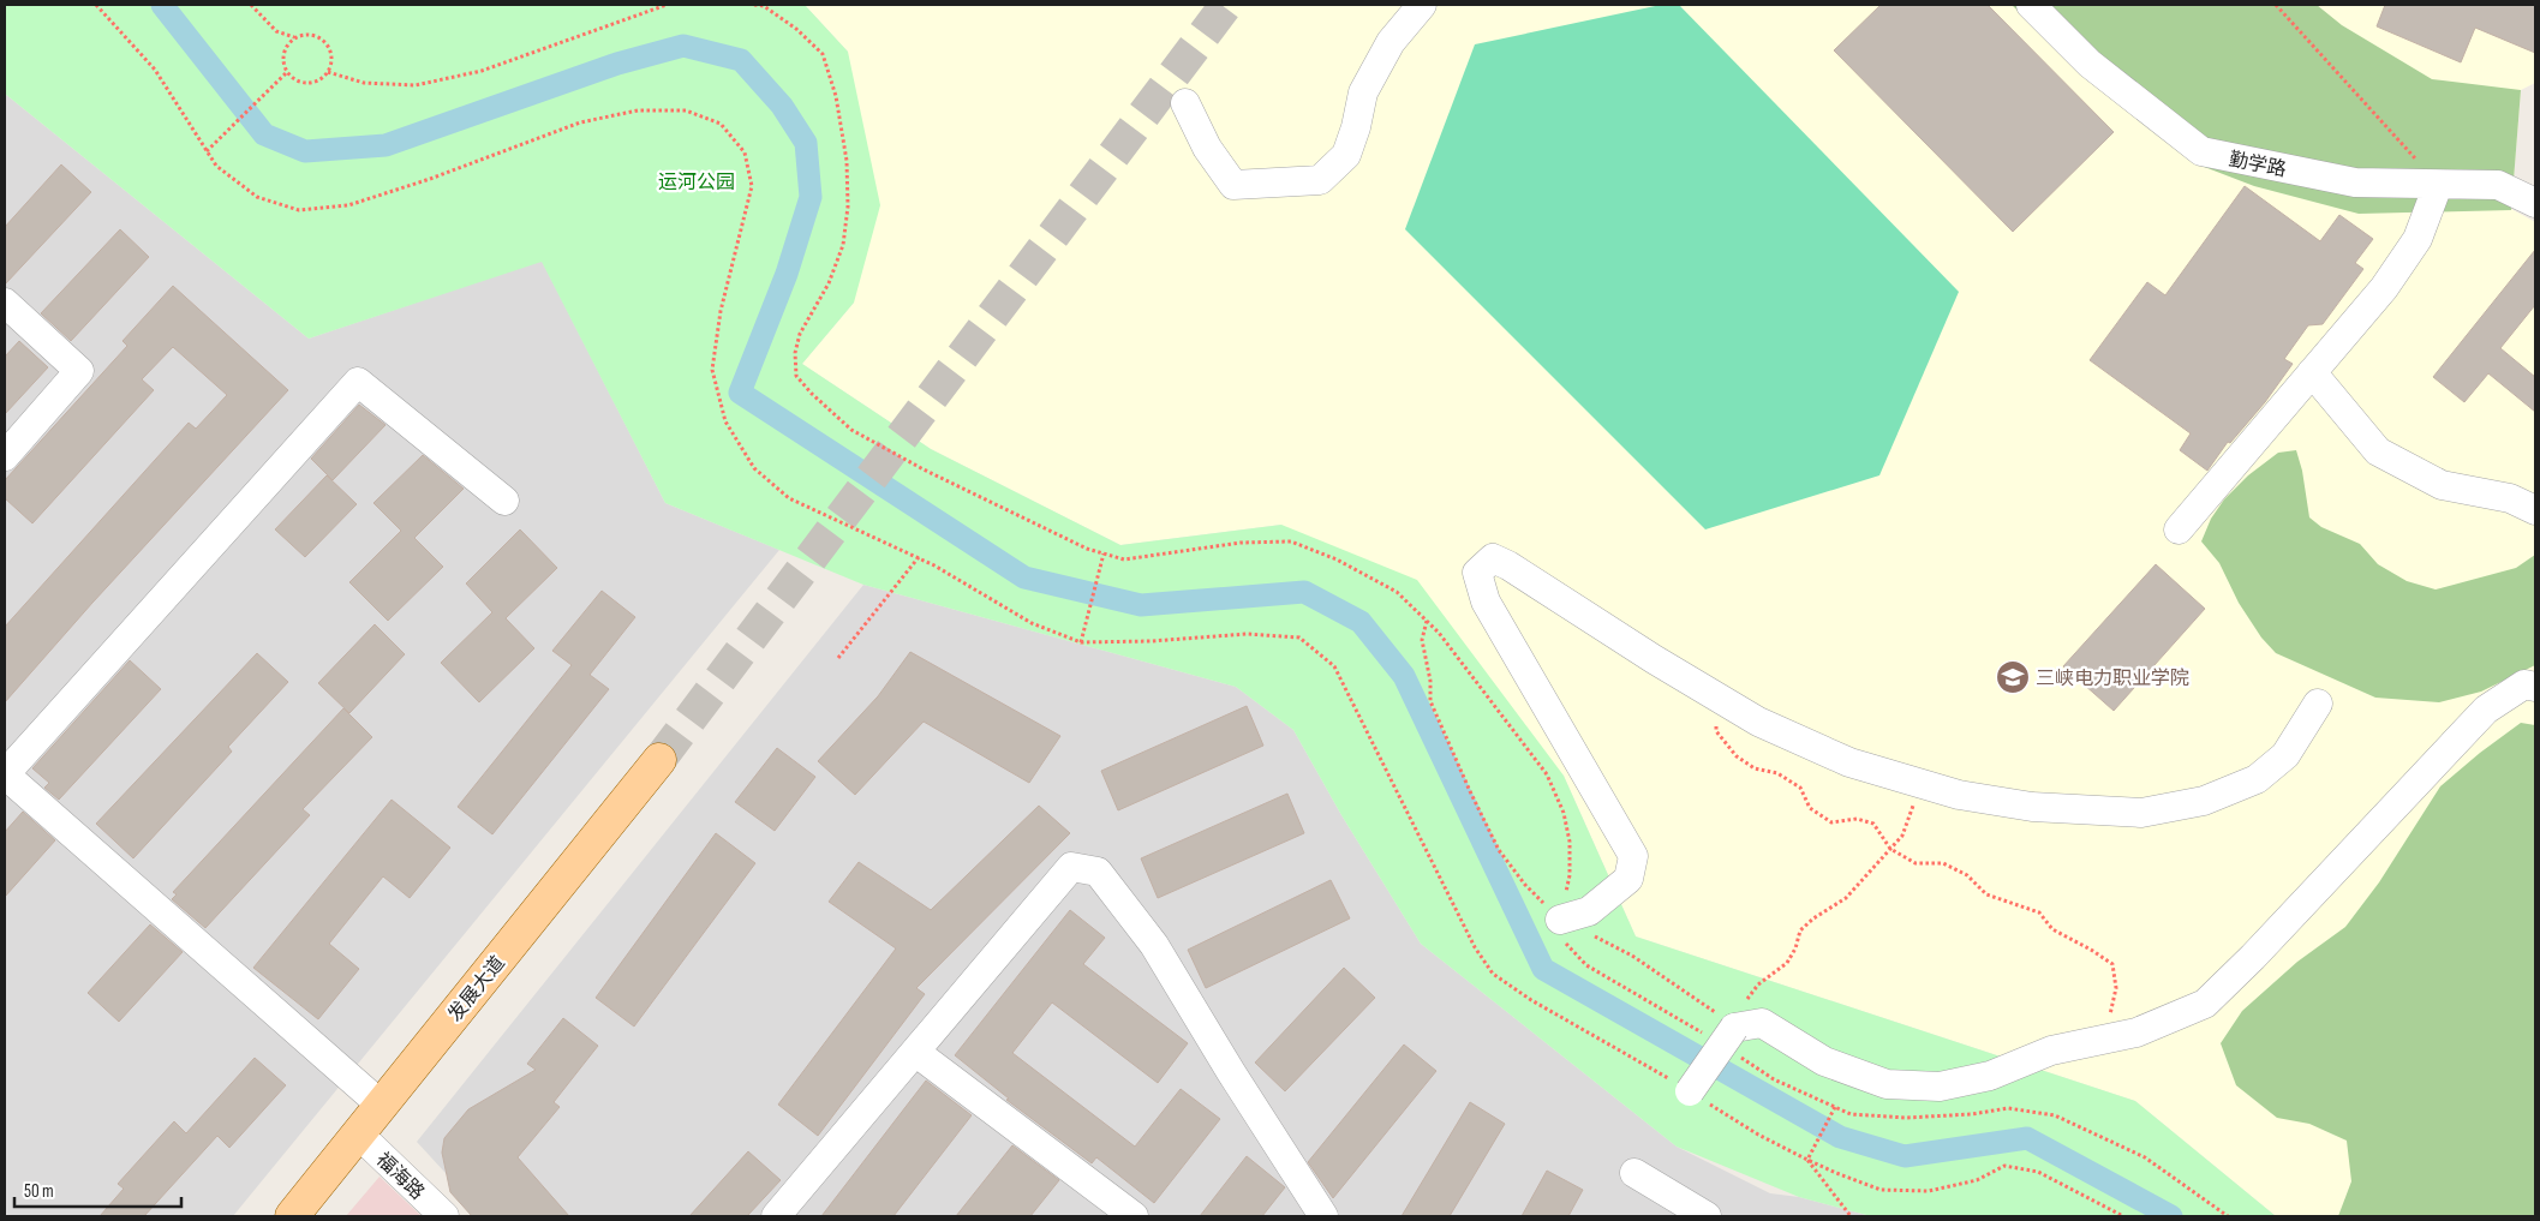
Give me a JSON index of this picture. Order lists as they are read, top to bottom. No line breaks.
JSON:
{"streets":{"main road":["发展大道"],"street":["勤学路","福海路"]},"crossings":[["发展大道","福海路"]],"parks":["运河公园"],"places":{"school or university":["三峡电力职业学院"]},"scale_bar":"50 m"}
